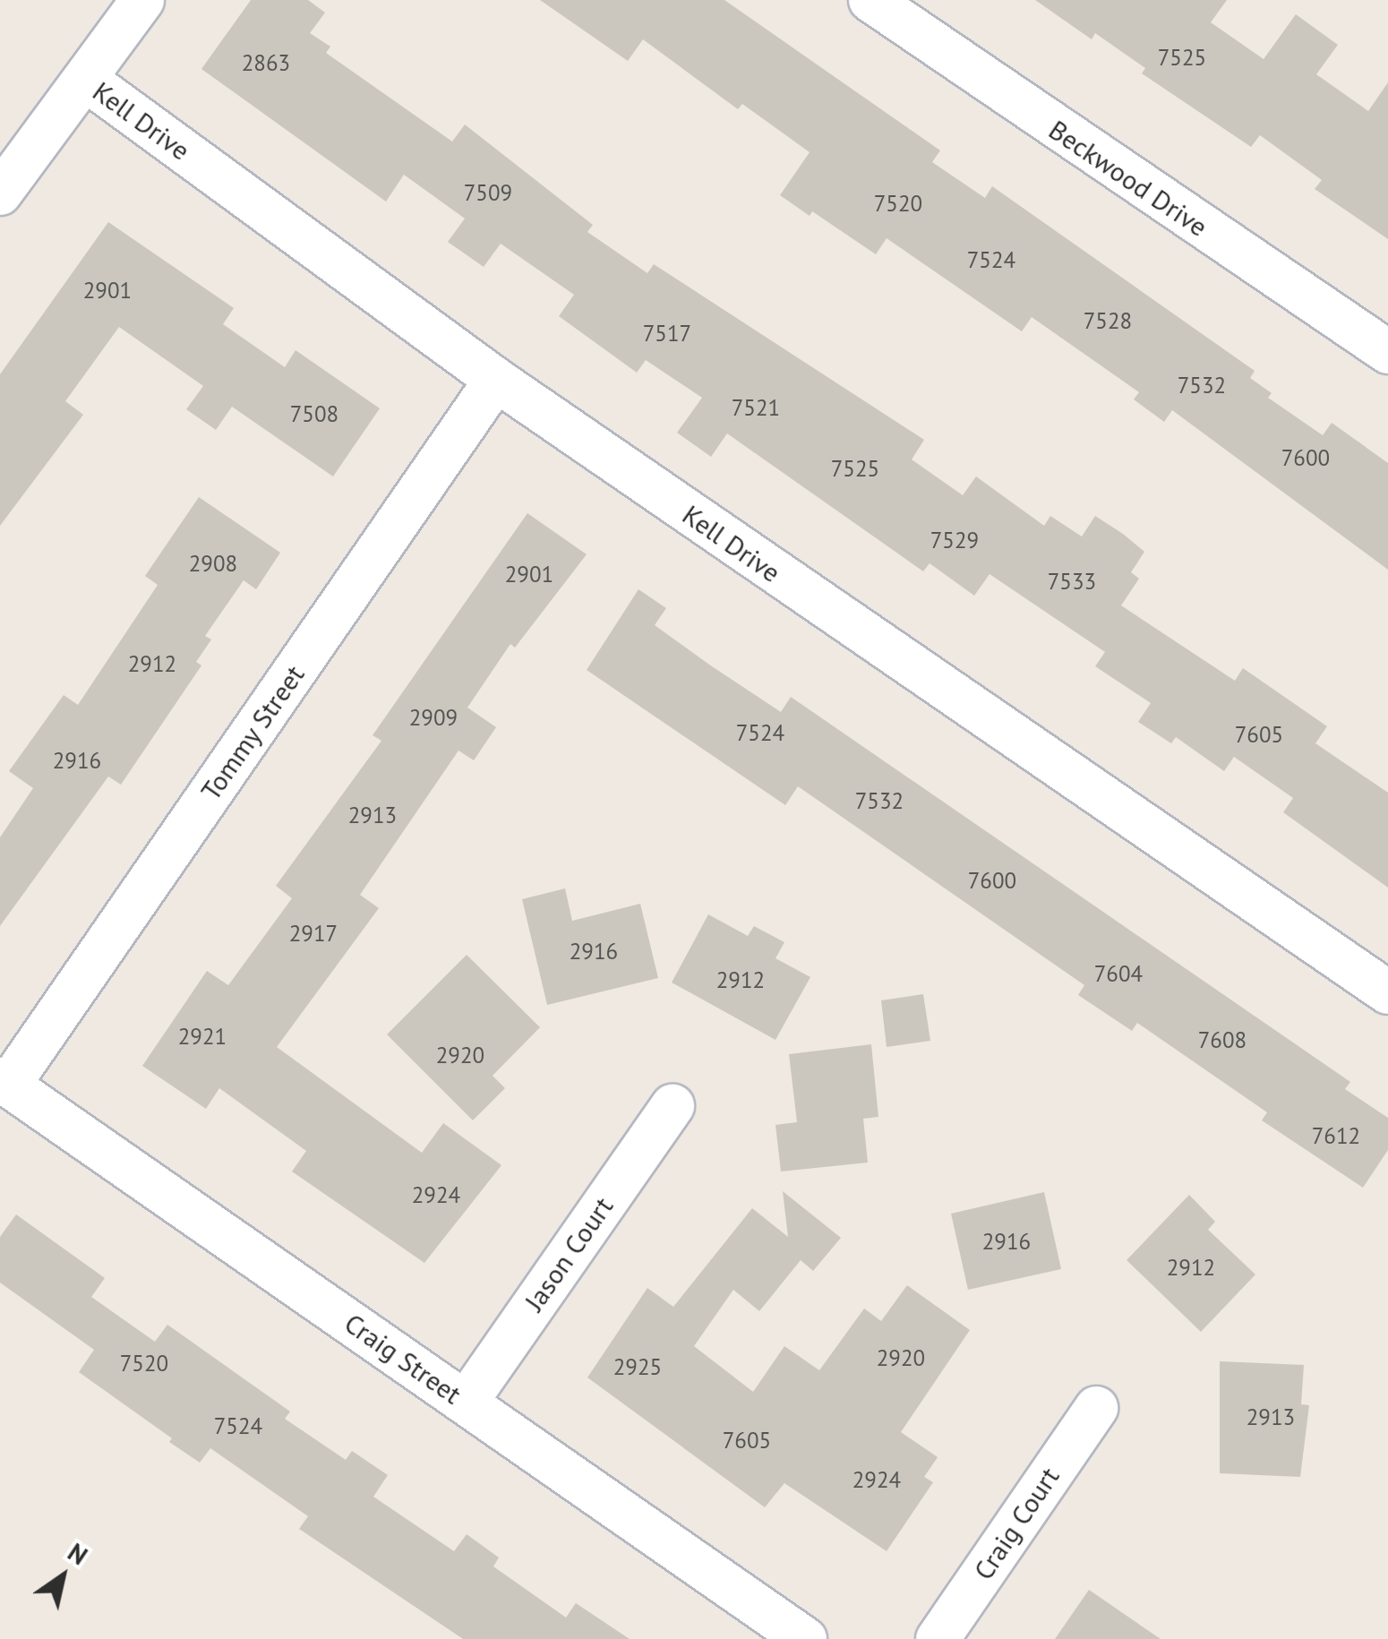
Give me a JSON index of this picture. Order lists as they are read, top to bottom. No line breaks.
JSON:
{"streets":{"street":["Kell Drive","Beckwood Drive","Tommy Street","Jason Court","Craig Street","Craig Court"]},"crossings":[["Kell Drive","Tommy Street"],["Tommy Street","Craig Street"],["Jason Court","Craig Street"]],"house_numbers":["7525","2863","7509","7520","7524","2901","7528","7517","7532","7521","7508","7600","7525","7529","2908","2901","7533","2912","2909","7524","7605","2916","7532","2913","7600","2917","2916","7604","2912","2921","7608","2920","7612","2924","2916","2912","2920","7520","2925","2913","7524","7605","2924"],"north":"top right"}
